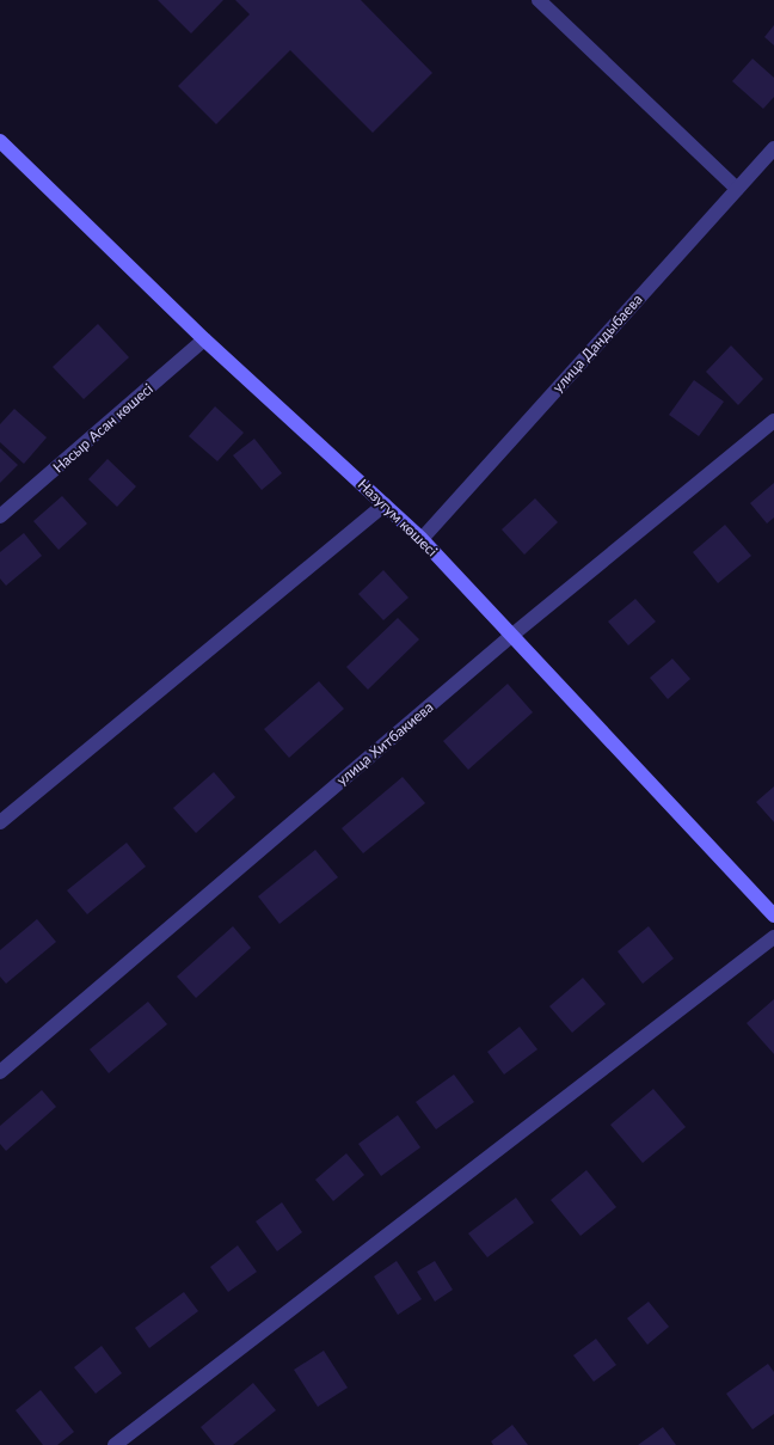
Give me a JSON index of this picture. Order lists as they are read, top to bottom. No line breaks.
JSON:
{"streets":{"street":["улица Дандыбаева","Насыр Асан көшесі","Назугум көшесі","улица Хитбакиева"]},"crossings":[["улица Дандыбаева","Назугум көшесі"],["Насыр Асан көшесі","Назугум көшесі"],["Назугум көшесі","улица Хитбакиева"]]}
